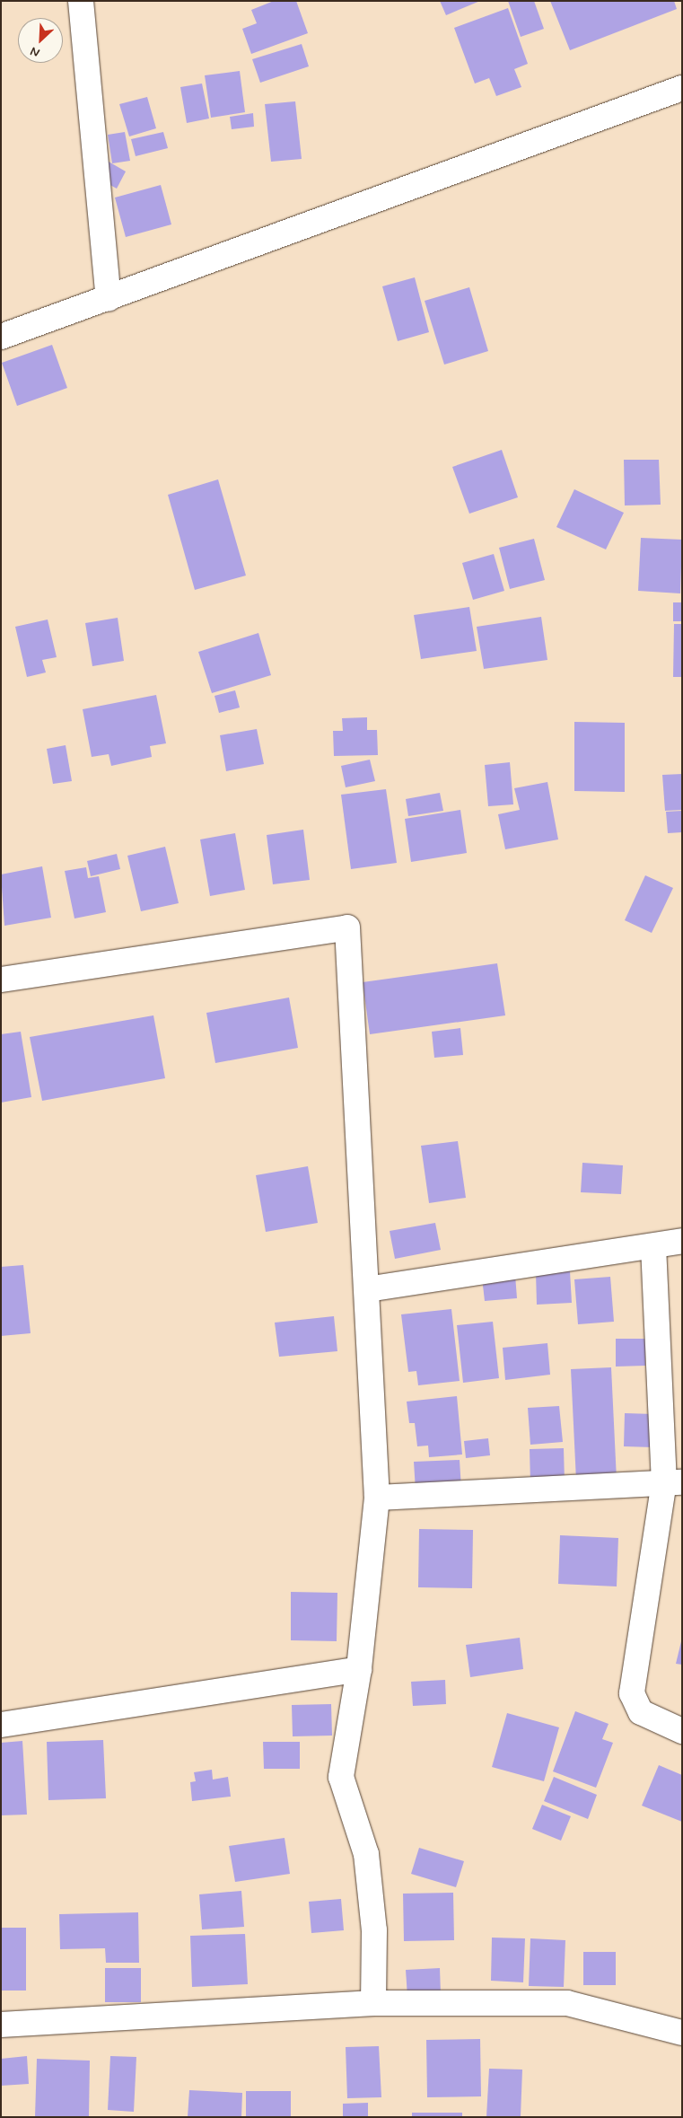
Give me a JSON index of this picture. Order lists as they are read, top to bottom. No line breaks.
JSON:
{"north":"bottom left"}
